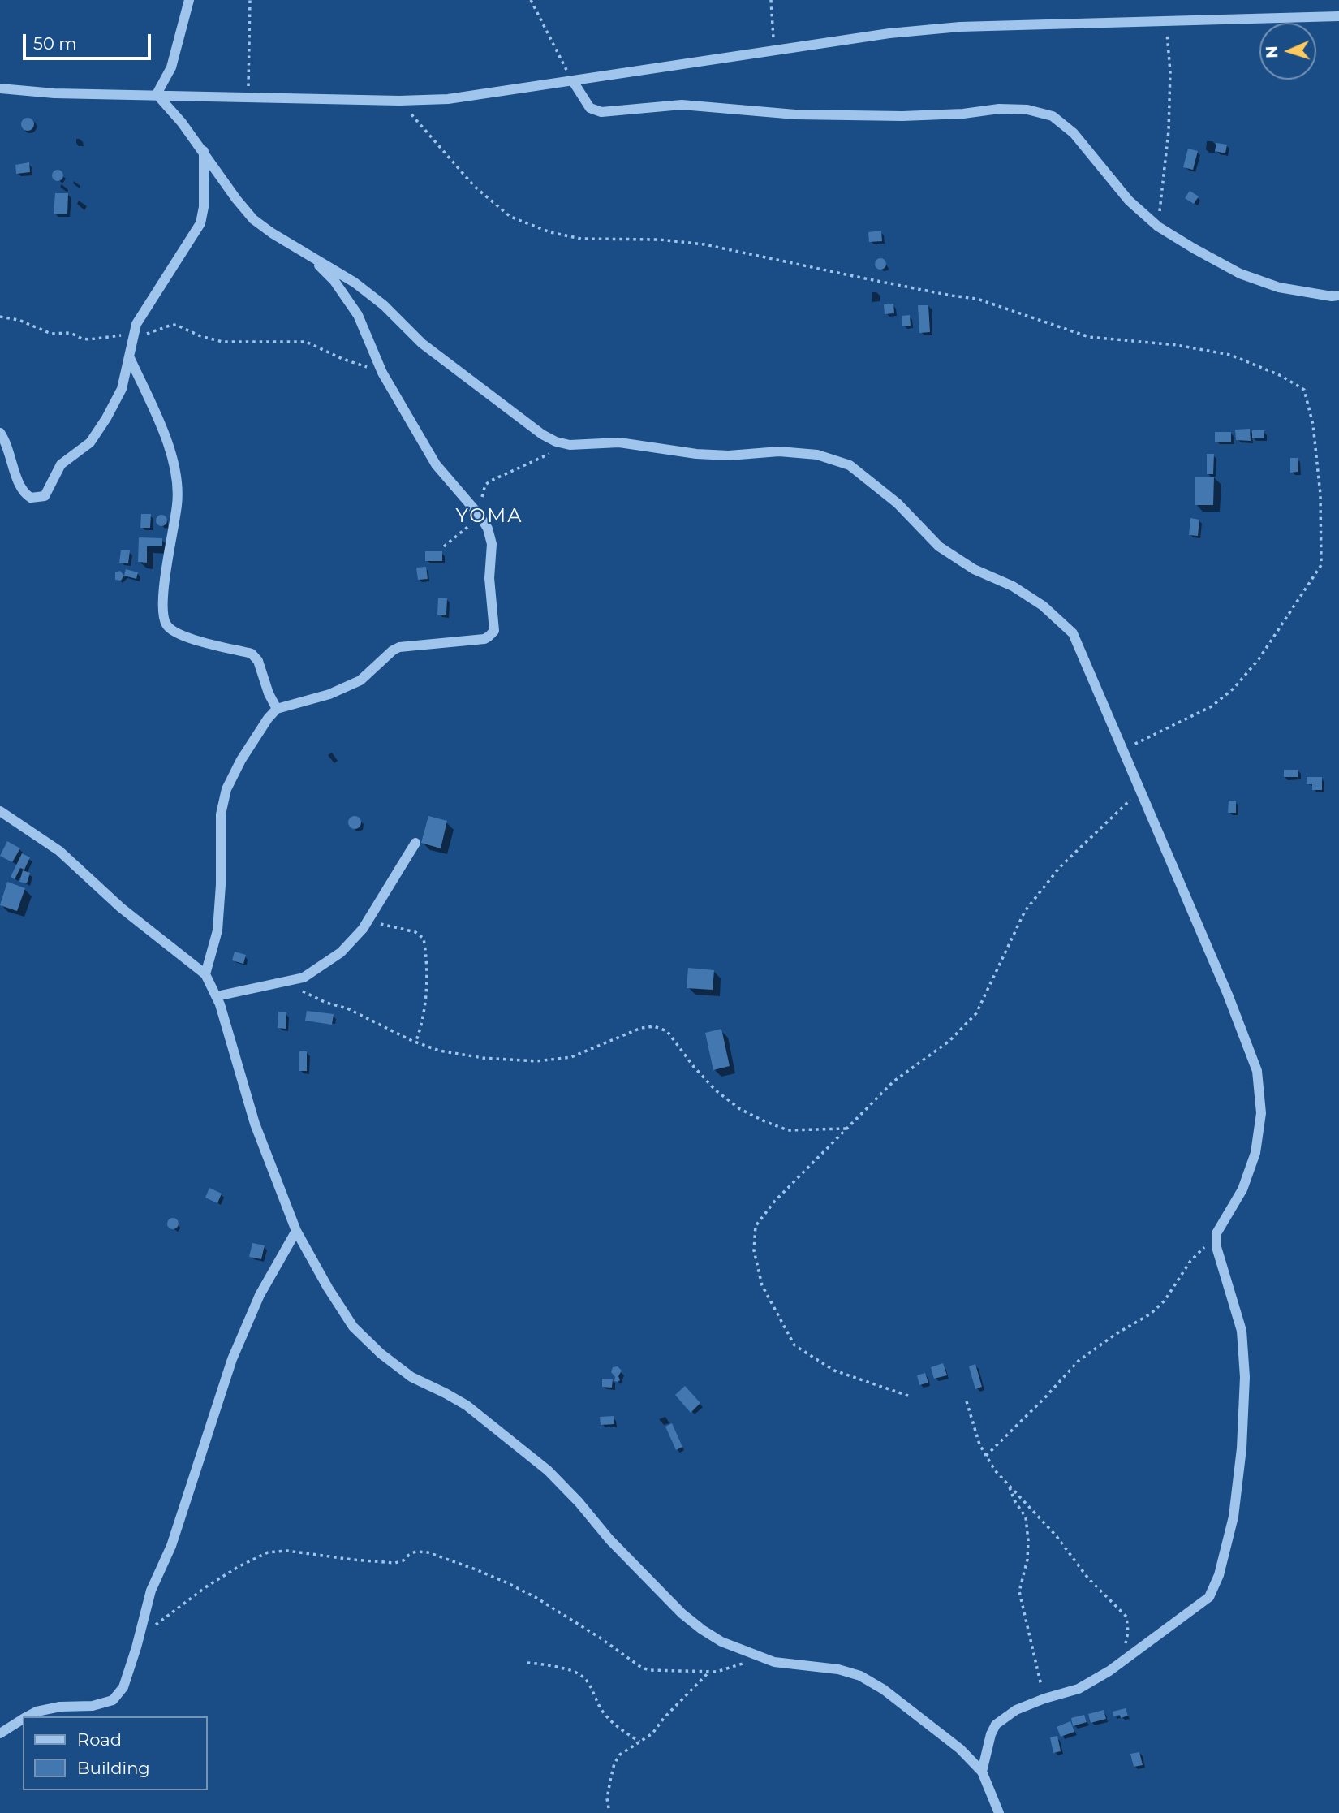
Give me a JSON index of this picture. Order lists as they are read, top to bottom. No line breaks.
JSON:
{"districts":["YOMA"],"legend":["Road","Building"],"scale_bar":"50 m","north":"left"}
